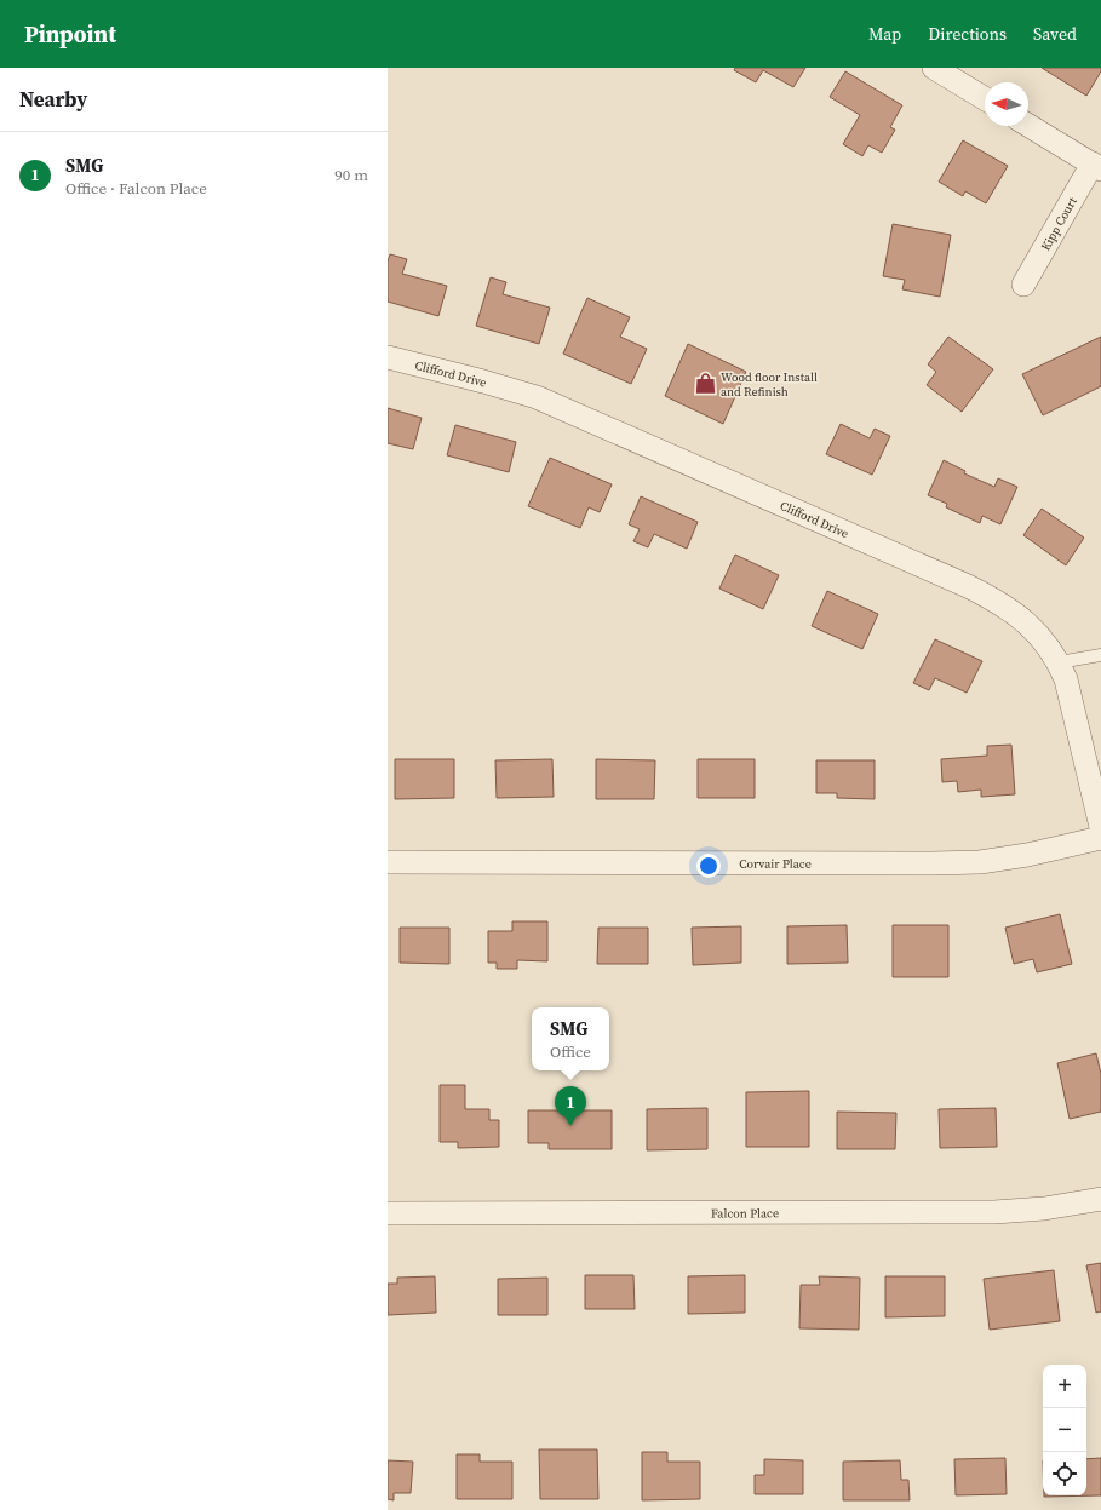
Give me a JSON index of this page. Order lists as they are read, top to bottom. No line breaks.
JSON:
{"streets":{"street":["Kipp Court","Clifford Drive","Corvair Place","Falcon Place"]},"places":{"shop":["Wood floor Install and Refinish"]},"north":"left","page":{"header":"Pinpoint","nav":["Map","Directions","Saved"],"heading":"Nearby","list":[{"mark":"1","name":"SMG","note":"Office · Falcon Place","value":"90 m"}],"popup":["SMG","Office"],"pins":"1","map_buttons":["+","−"]}}
